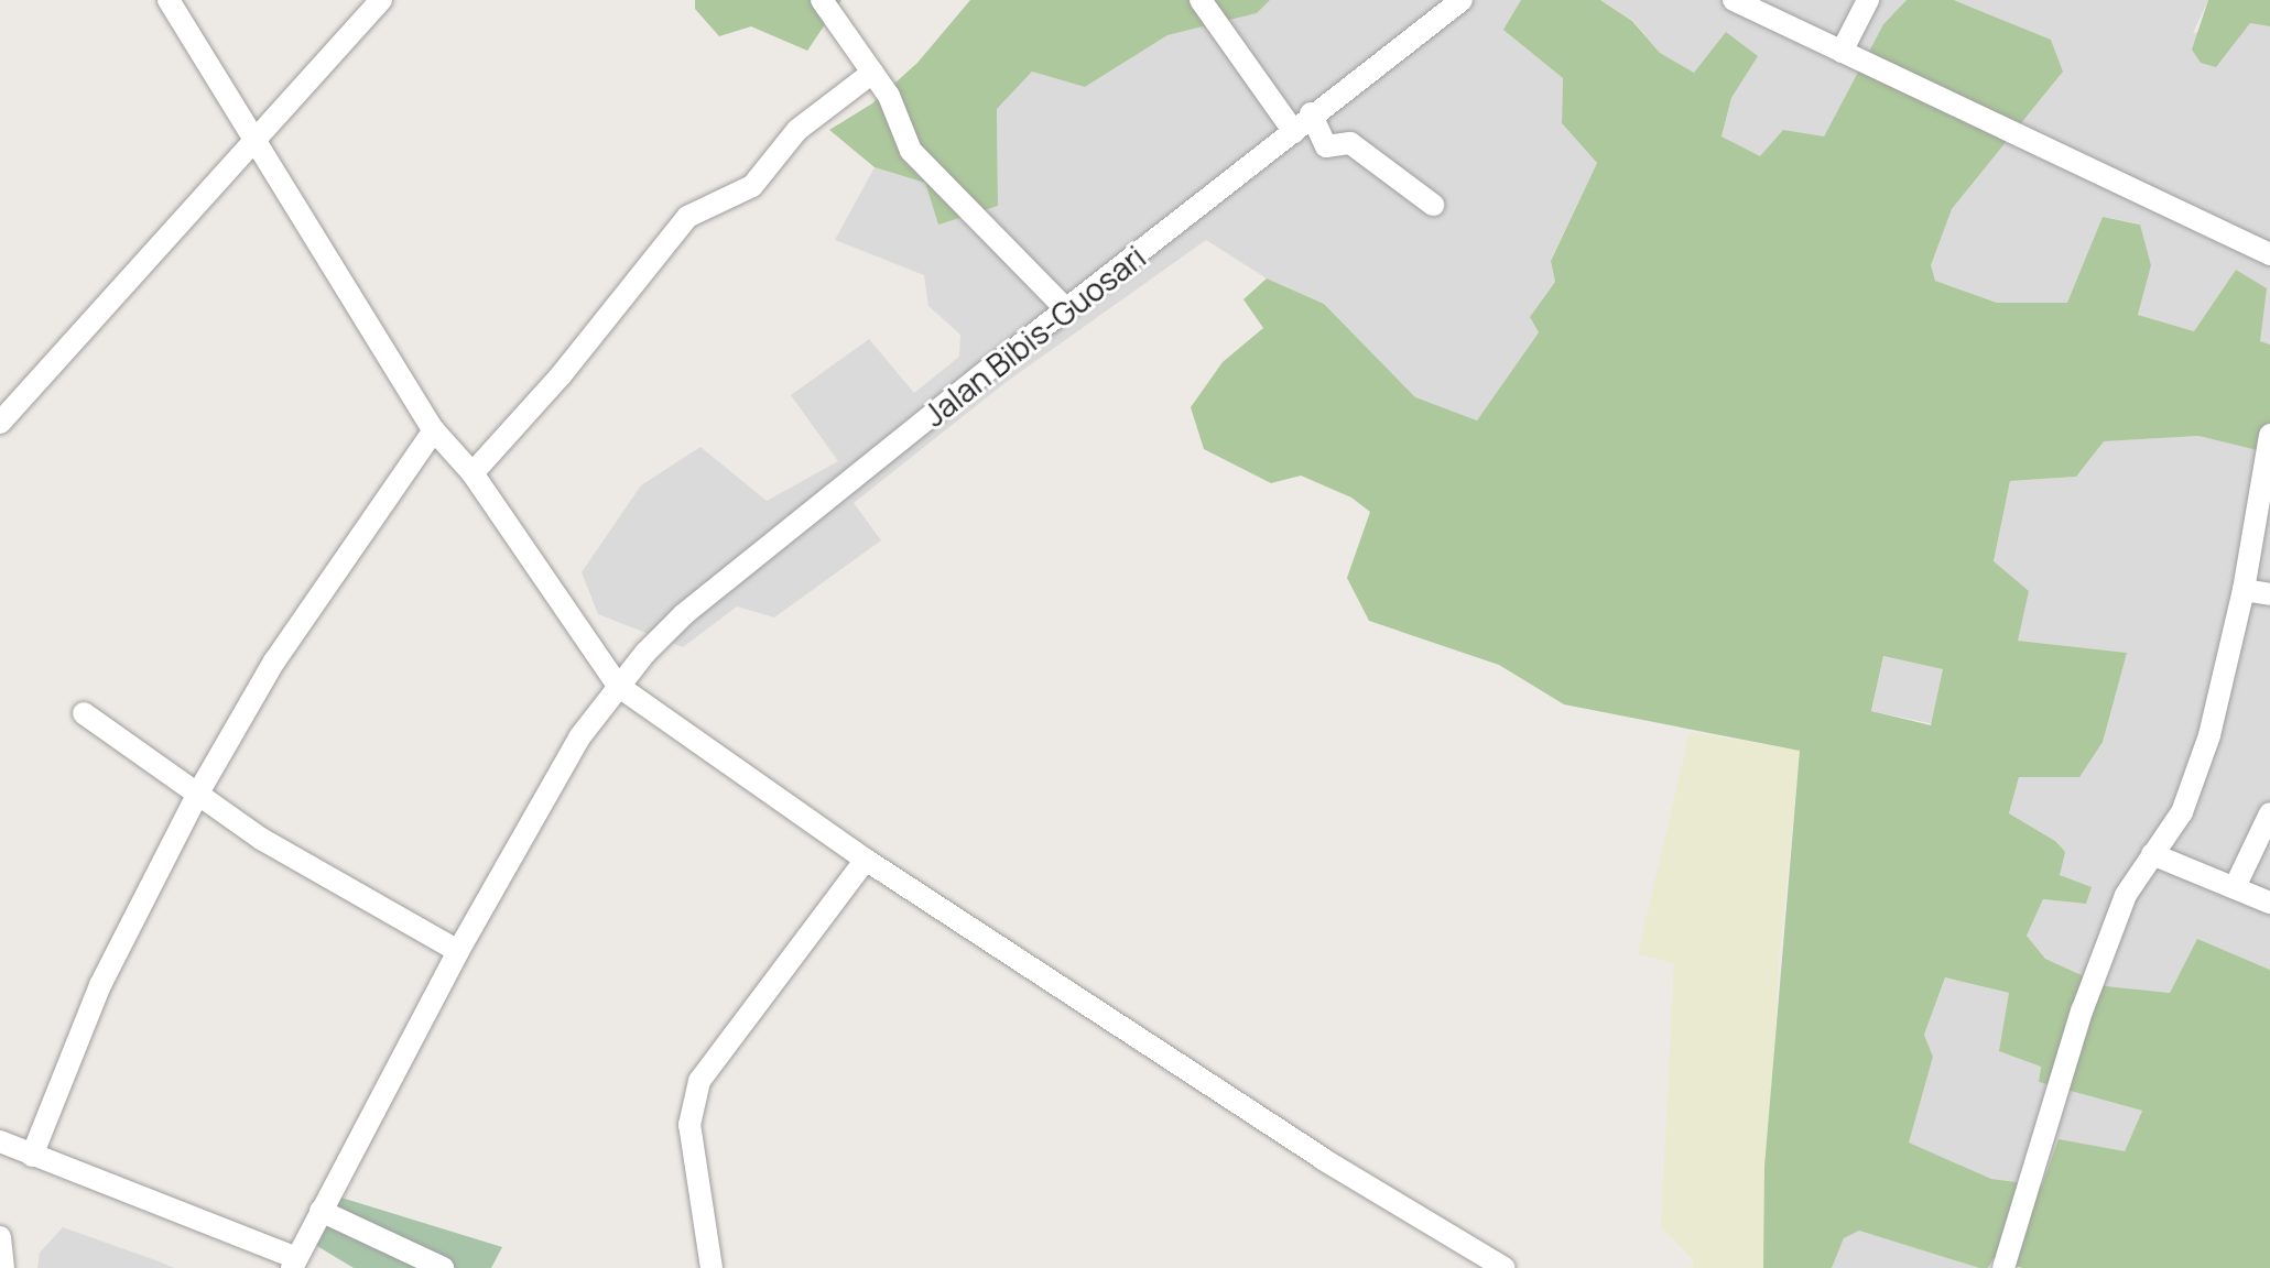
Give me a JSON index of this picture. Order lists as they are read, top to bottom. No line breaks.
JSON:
{"streets":{"street":["Jalan Bibis-Guosari"]}}
